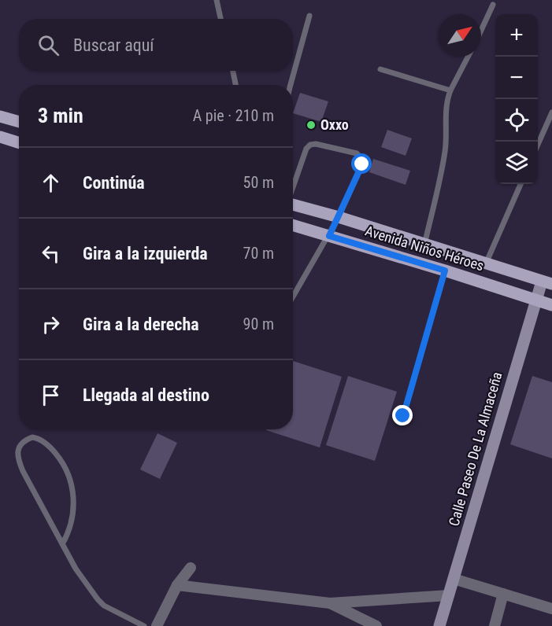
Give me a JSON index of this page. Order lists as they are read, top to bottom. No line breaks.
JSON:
{"streets":{"main road":["Avenida Niños Héroes","Calle Paseo De La Almaceña"]},"crossings":[["Avenida Niños Héroes","Calle Paseo De La Almaceña"]],"places":["Oxxo"],"north":"top right","page":{"map_buttons":["+","−"],"search":"Buscar aquí","heading":["3 min","A pie · 210 m"],"list":[["Continúa","50 m"],["Gira a la izquierda","70 m"],["Gira a la derecha","90 m"],"Llegada al destino"]}}
